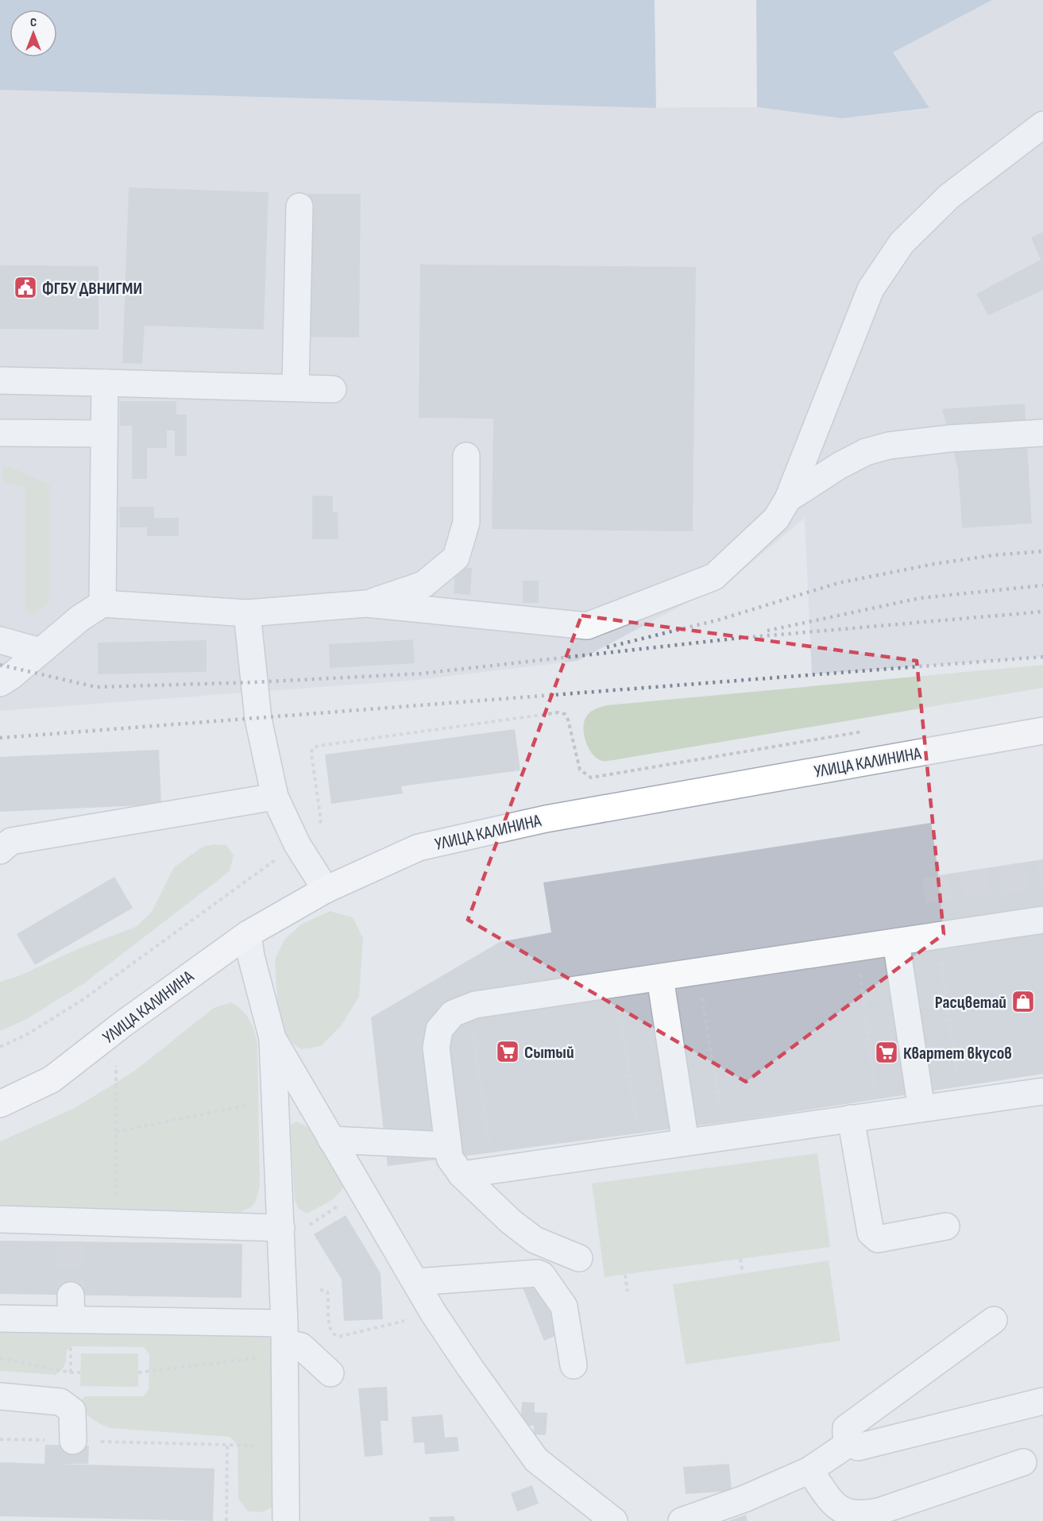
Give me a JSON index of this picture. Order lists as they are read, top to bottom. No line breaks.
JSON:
{"streets":{"main road":["УЛИЦА КАЛИНИНА"]},"places":{"public building":["ФГБУ ДВНИГМИ"],"shop":["Расцветай"],"supermarket":["Сытый","Квартет вкусов"]},"north":"top"}
